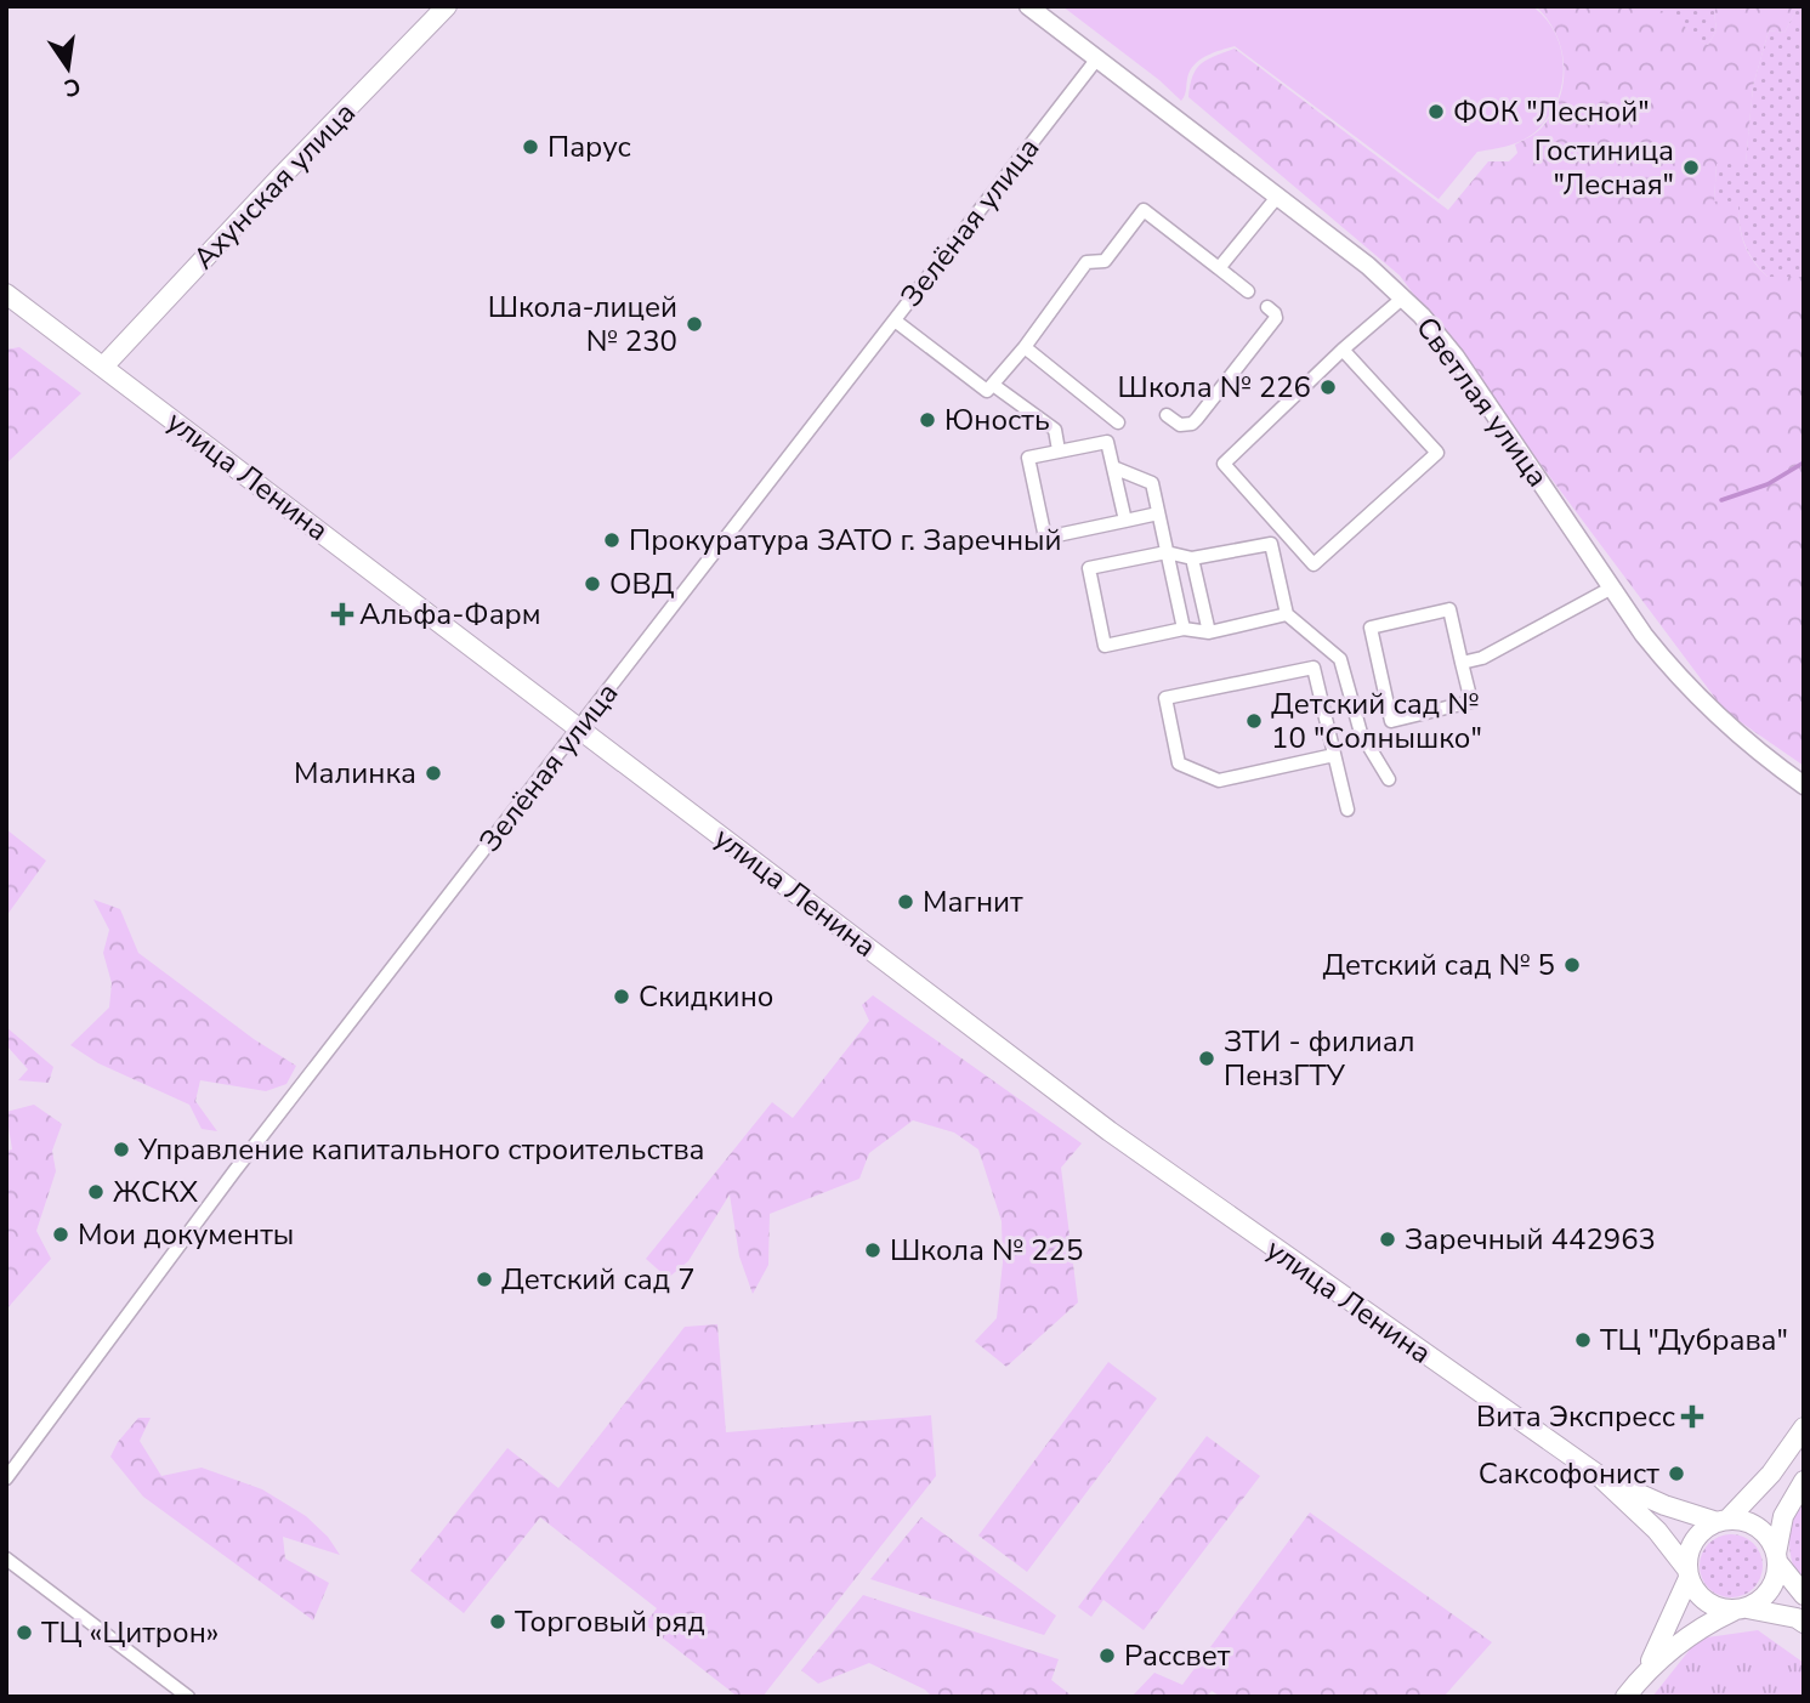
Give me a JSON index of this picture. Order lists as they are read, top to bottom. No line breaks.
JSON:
{"streets":{"main road":["Ахунская улица","улица Ленина"],"street":["Зелёная улица","Светлая улица"]},"crossings":[["Ахунская улица","улица Ленина"],["Зелёная улица","Светлая улица"],["Зелёная улица","улица Ленина"]],"places":{"other":["ФОК \"Лесной\"","Парус","Гостиница \"Лесная\"","Школа-лицей № 230","Школа № 226","Юность","Прокуратура ЗАТО г. Заречный","ОВД","Детский сад № 10 \"Солнышко\"","Малинка","Магнит","Детский сад № 5","Скидкино","ЗТИ - филиал ПензГТУ","Управление капитального строительства","ЖСКХ","Мои документы","Заречный 442963","Школа № 225","Детский сад 7","ТЦ \"Дубрава\"","Саксофонист","Торговый ряд","ТЦ «Цитрон»","Рассвет"],"health":["Альфа-Фарм","Вита Экспресс"]},"north":"bottom"}
